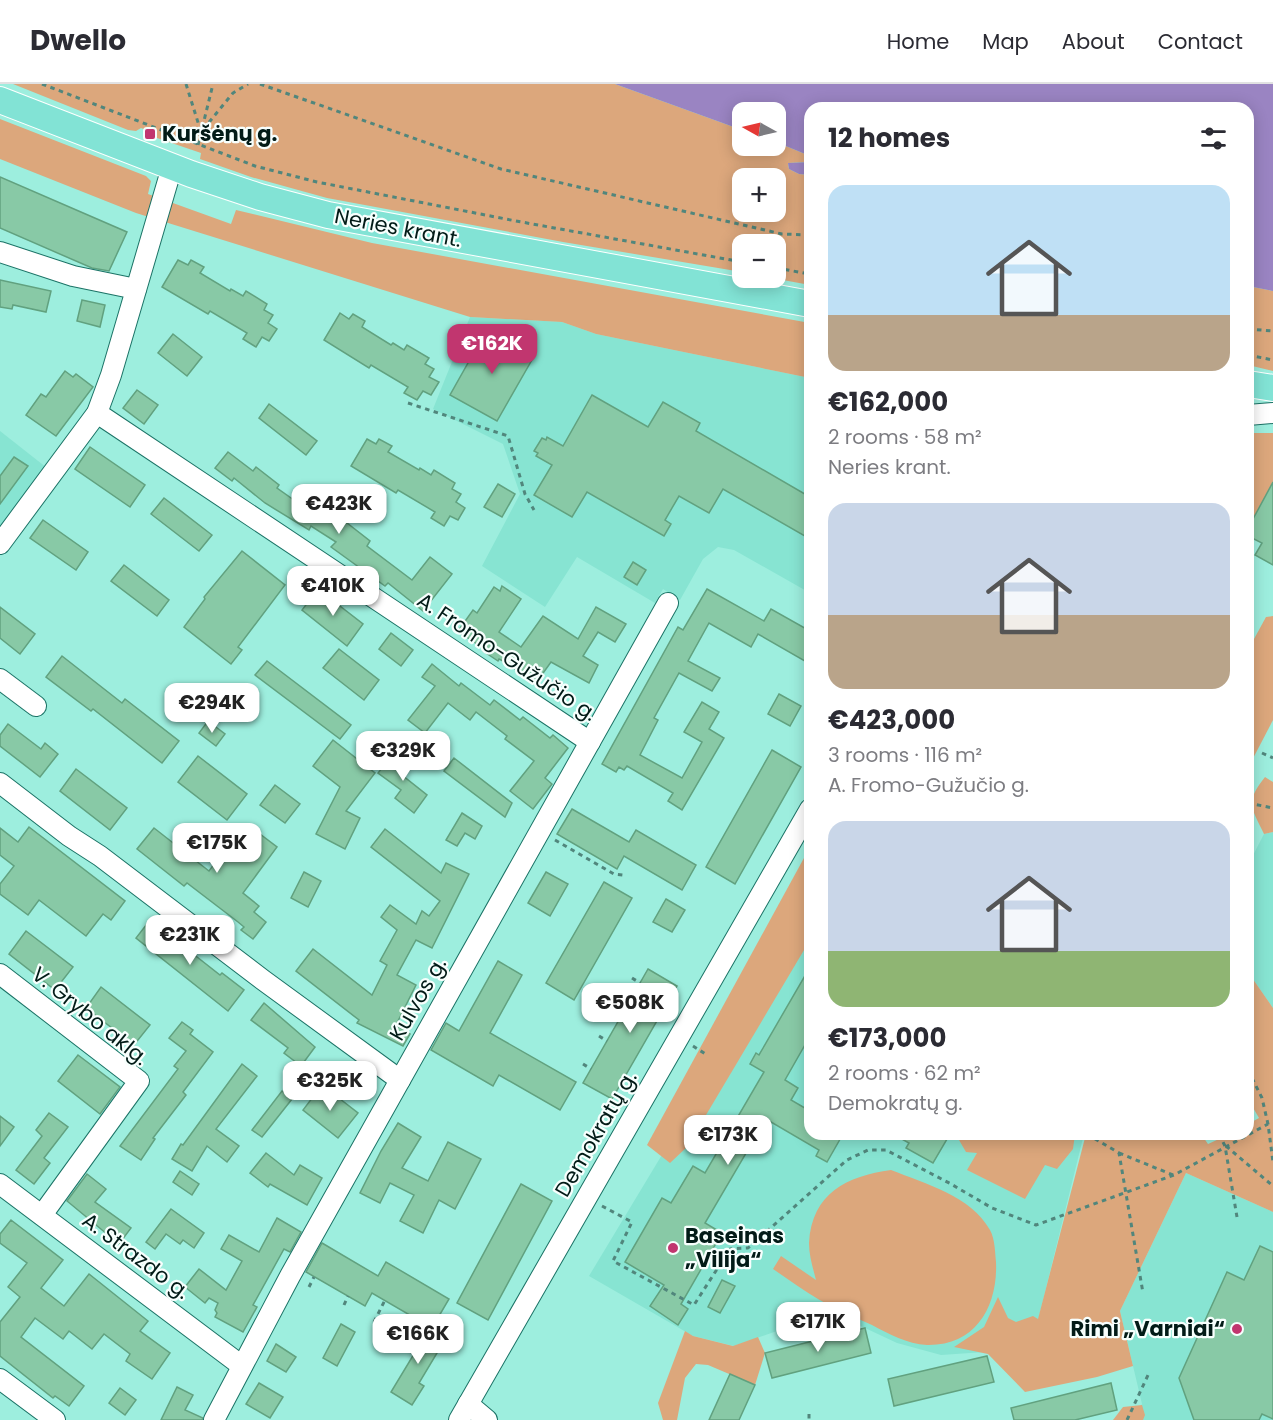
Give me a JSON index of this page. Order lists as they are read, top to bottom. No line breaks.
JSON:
{"streets":{"main road":["Neries krant."],"street":["A. Fromo-Gužučio g.","Kulvos g.","V. Grybo aklg.","Demokratų g.","A. Strazdo g."]},"crossings":[["A. Fromo-Gužučio g.","Kulvos g."],["Kulvos g.","A. Strazdo g."],["V. Grybo aklg.","A. Strazdo g."]],"places":{"transit":["Kuršėnų g."],"other":["Baseinas „Vilija“","Rimi „Varniai“"]},"north":"left","page":{"header":"Dwello","nav":["Home","Map","About","Contact"],"map_buttons":["+","−"],"heading":"12 homes","list":[{"name":"€162,000","note":"2 rooms · 58 m² · Neries krant."},{"name":"€423,000","note":"3 rooms · 116 m² · A. Fromo-Gužučio g."},{"name":"€173,000","note":"2 rooms · 62 m² · Demokratų g."}],"price":["€162K","€423K","€410K","€294K","€329K","€175K","€231K","€508K","€325K","€173K","€171K","€166K"]}}
